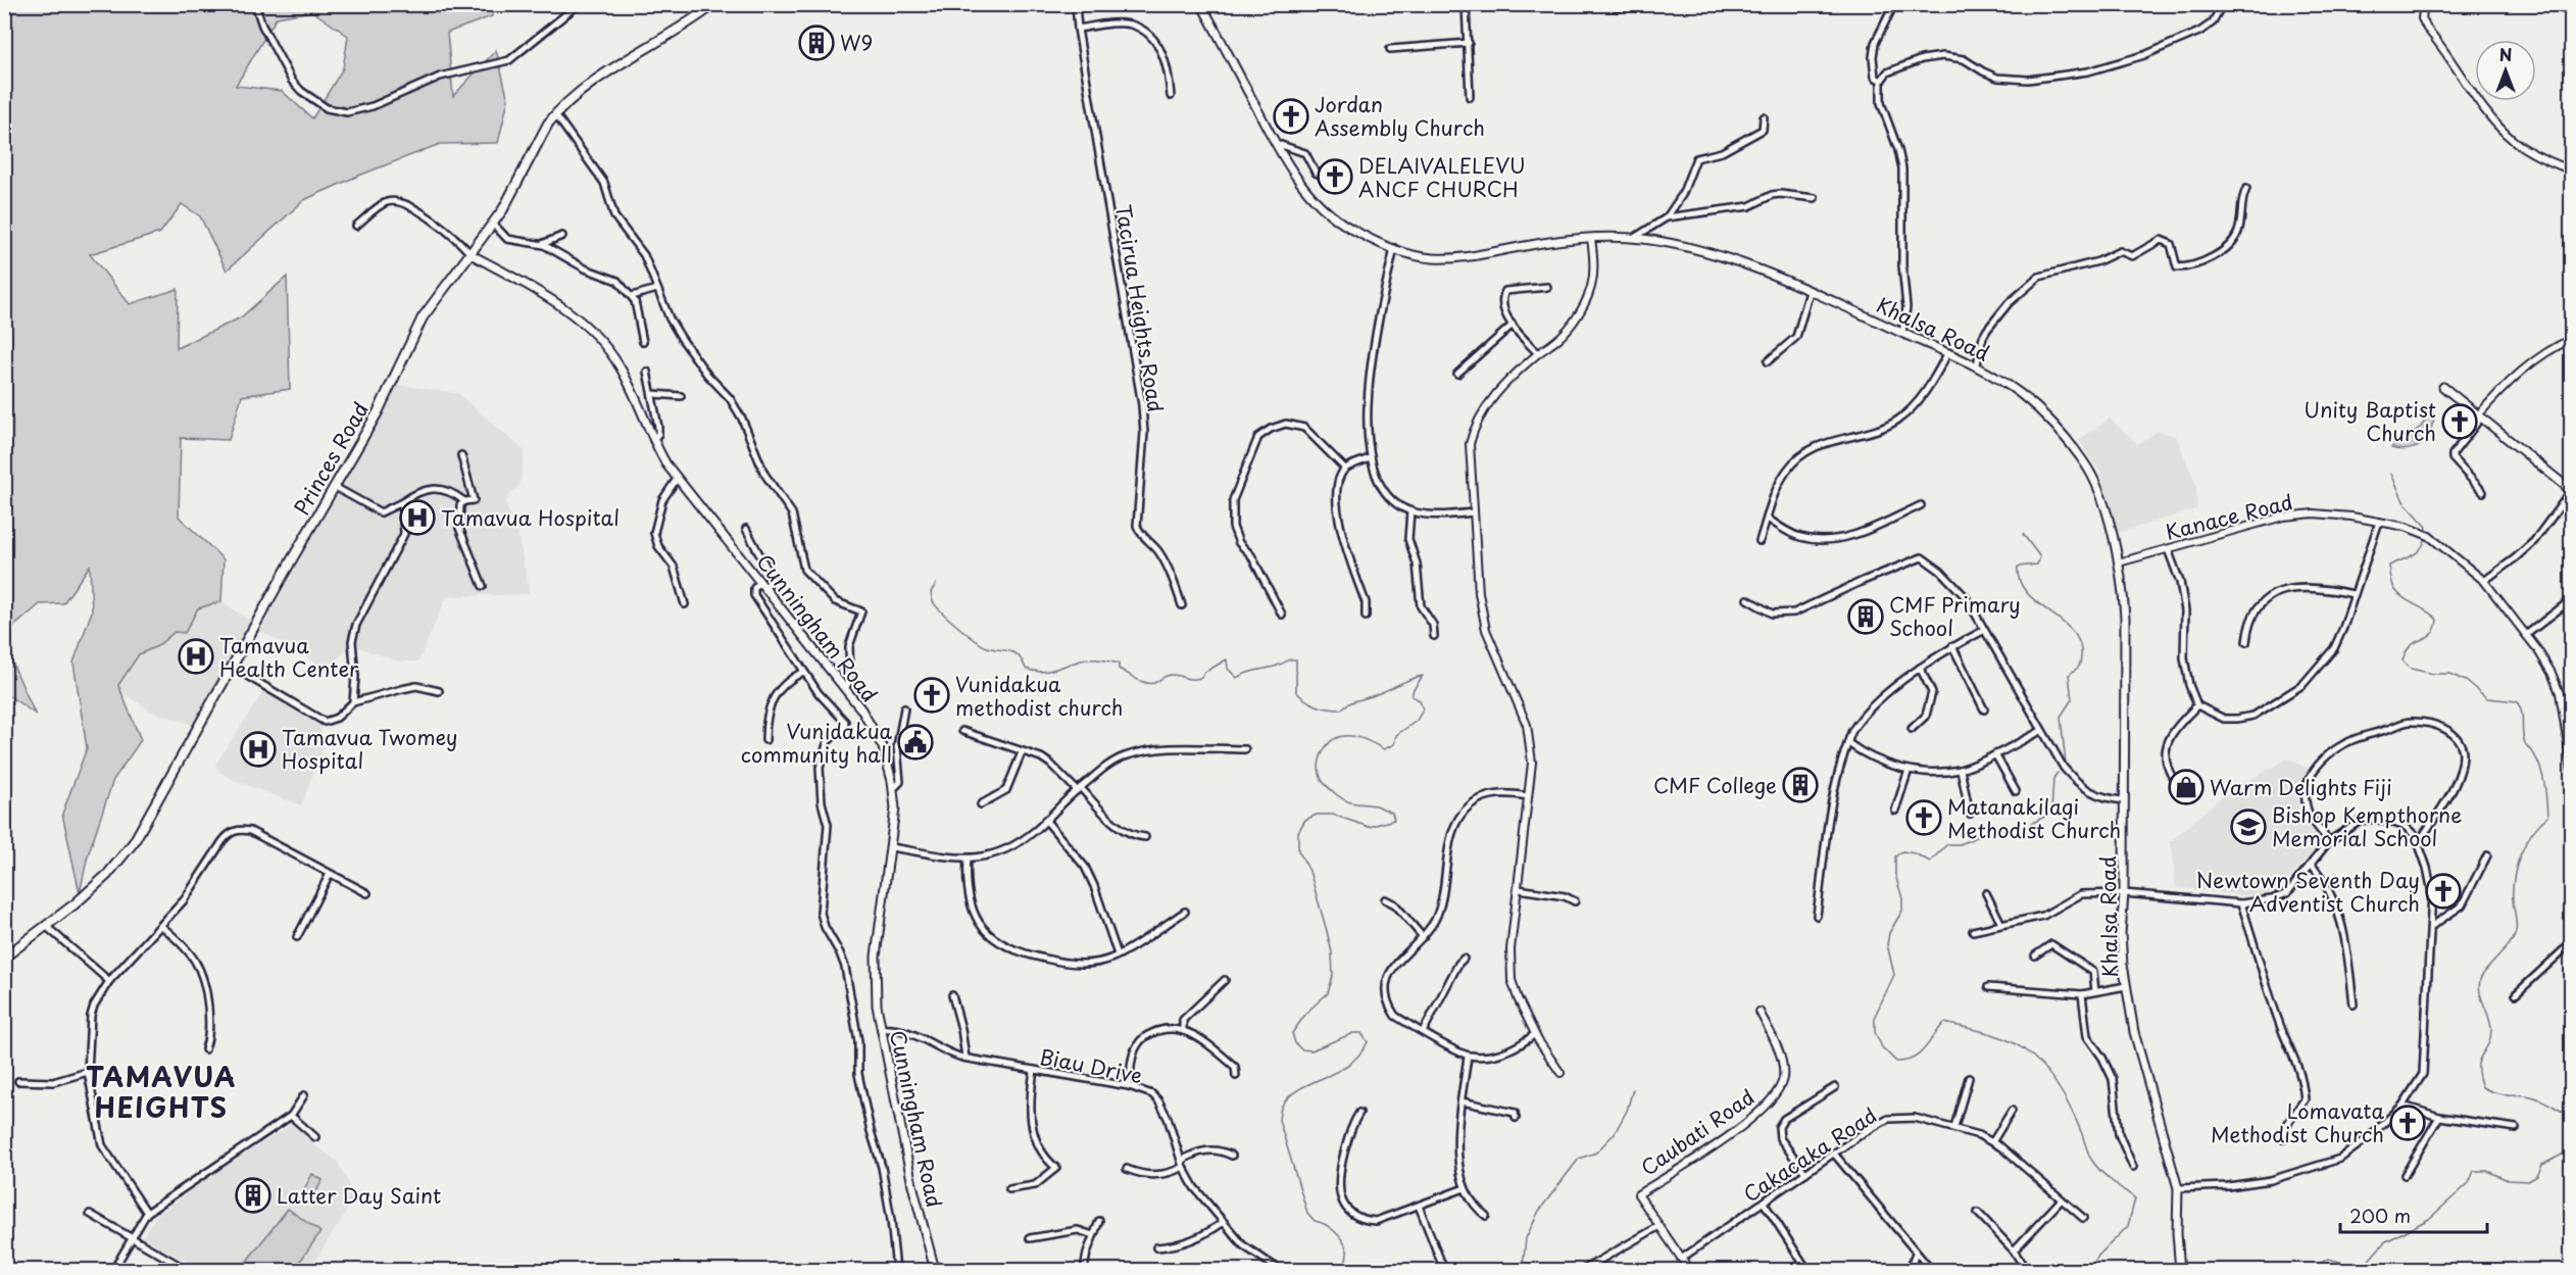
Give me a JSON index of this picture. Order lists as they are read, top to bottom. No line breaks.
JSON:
{"streets":{"main road":["Khalsa Road","Princes Road","Cunningham Road"],"street":["Tacirua Heights Road","Kanace Road","Biau Drive","Caubati Road","Cakacaka Road"]},"crossings":[["Khalsa Road","Kanace Road"],["Princes Road","Cunningham Road"],["Cunningham Road","Biau Drive"],["Caubati Road","Cakacaka Road"]],"districts":["TAMAVUA HEIGHTS"],"places":{"building":["W9","CMF Primary School","CMF College","Latter Day Saint"],"church":["Jordan Assembly Church","DELAIVALELEVU ANCF CHURCH","Unity Baptist Church","Vunidakua methodist church","Matanakilagi Methodist Church","Newtown Seventh Day Adventist Church","Lomavata Methodist Church"],"hospital":["Tamavua Hospital","Tamavua Health Center","Tamavua Twomey Hospital"],"public building":["Vunidakua community hall"],"shop":["Warm Delights Fiji"],"school or university":["Bishop Kempthorne Memorial School"]},"scale_bar":"200 m","north":"top"}
